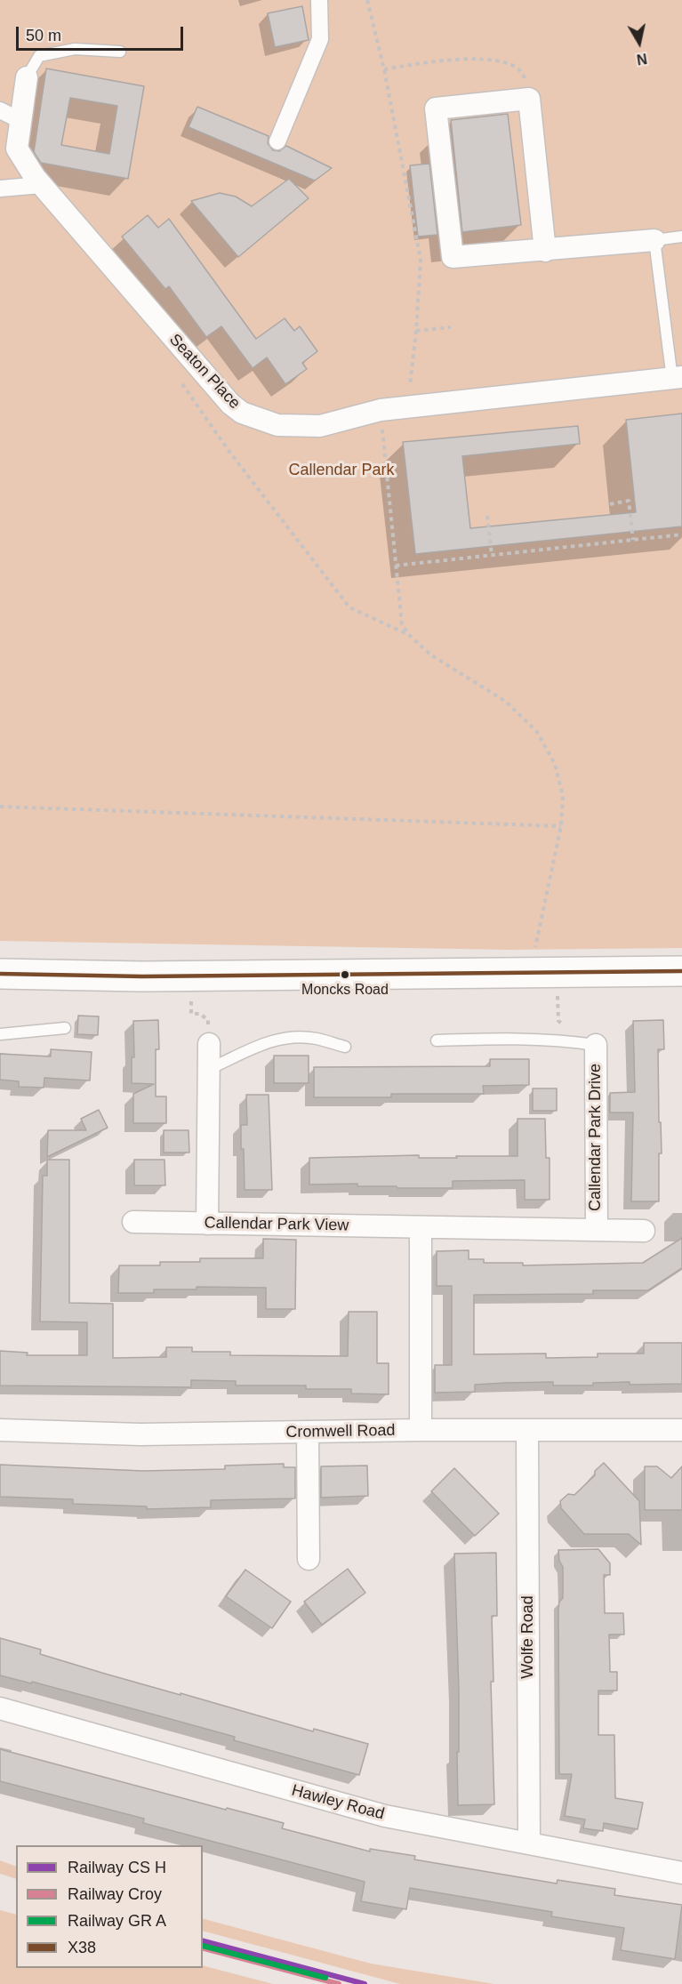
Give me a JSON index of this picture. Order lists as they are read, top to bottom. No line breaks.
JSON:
{"streets":{"street":["Seaton Place","Callendar Park Drive","Callendar Park View","Cromwell Road","Wolfe Road","Hawley Road"]},"crossings":[["Callendar Park Drive","Callendar Park View"],["Cromwell Road","Wolfe Road"],["Wolfe Road","Hawley Road"]],"parks":["Callendar Park"],"places":["Moncks Road"],"lines":["transit line X38","rail line Croy"],"legend":["Railway CS H","Railway Croy","Railway GR A","X38"],"scale_bar":"50 m","north":"bottom"}
